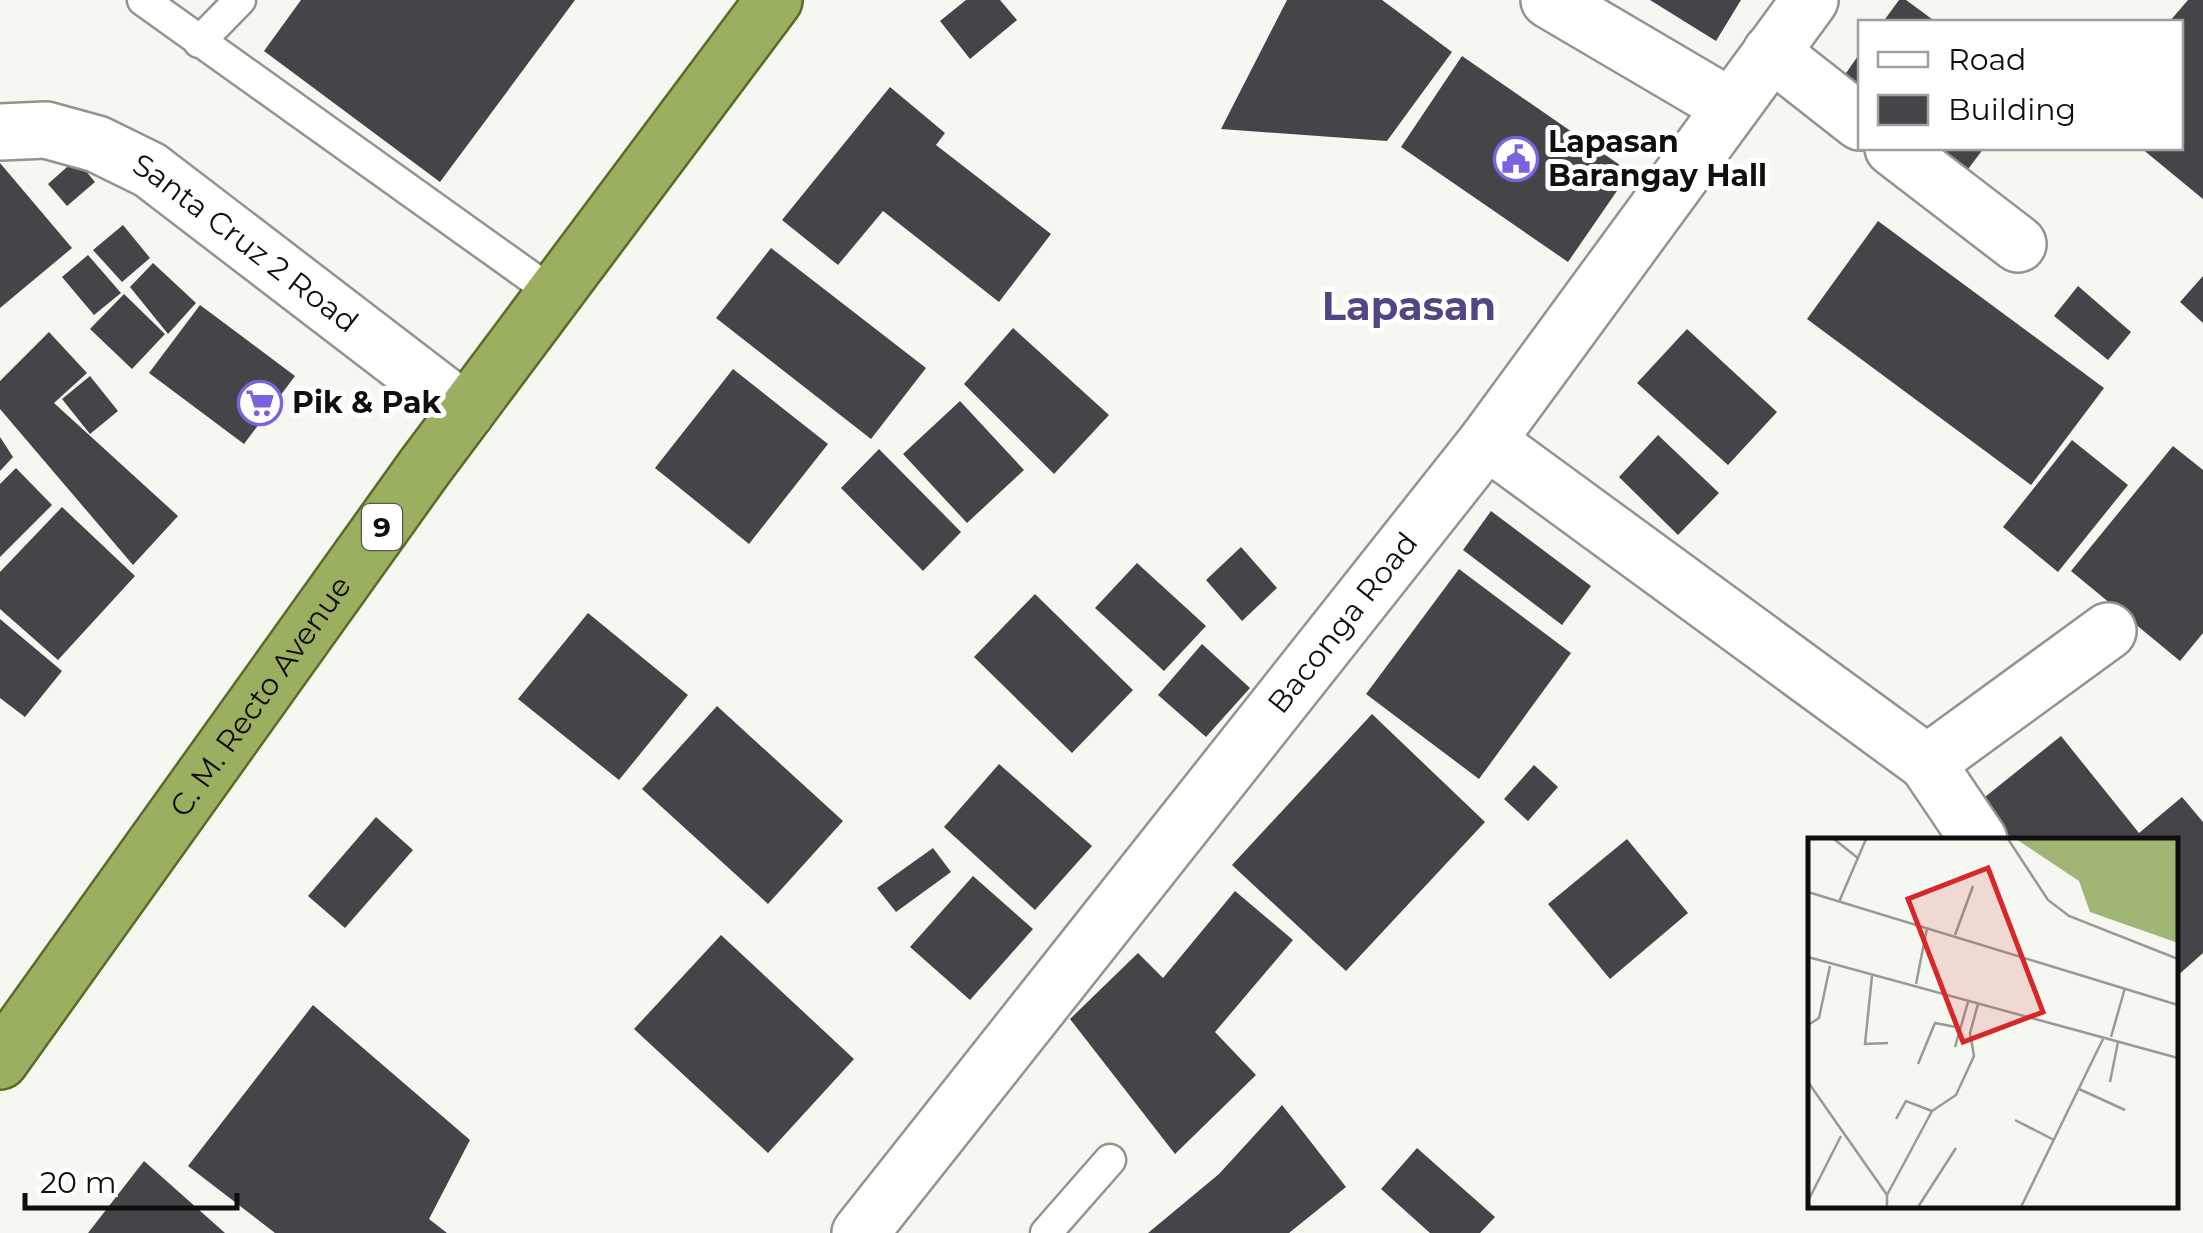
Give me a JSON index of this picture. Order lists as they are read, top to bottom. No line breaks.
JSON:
{"streets":{"highway":["9","C. M. Recto Avenue"],"street":["Santa Cruz 2 Road","Baconga Road"]},"crossings":[["Santa Cruz 2 Road","C. M. Recto Avenue"]],"districts":["Lapasan"],"places":{"public building":["Lapasan Barangay Hall"],"supermarket":["Pik & Pak"]},"legend":["Road","Building"],"scale_bar":"20 m"}
